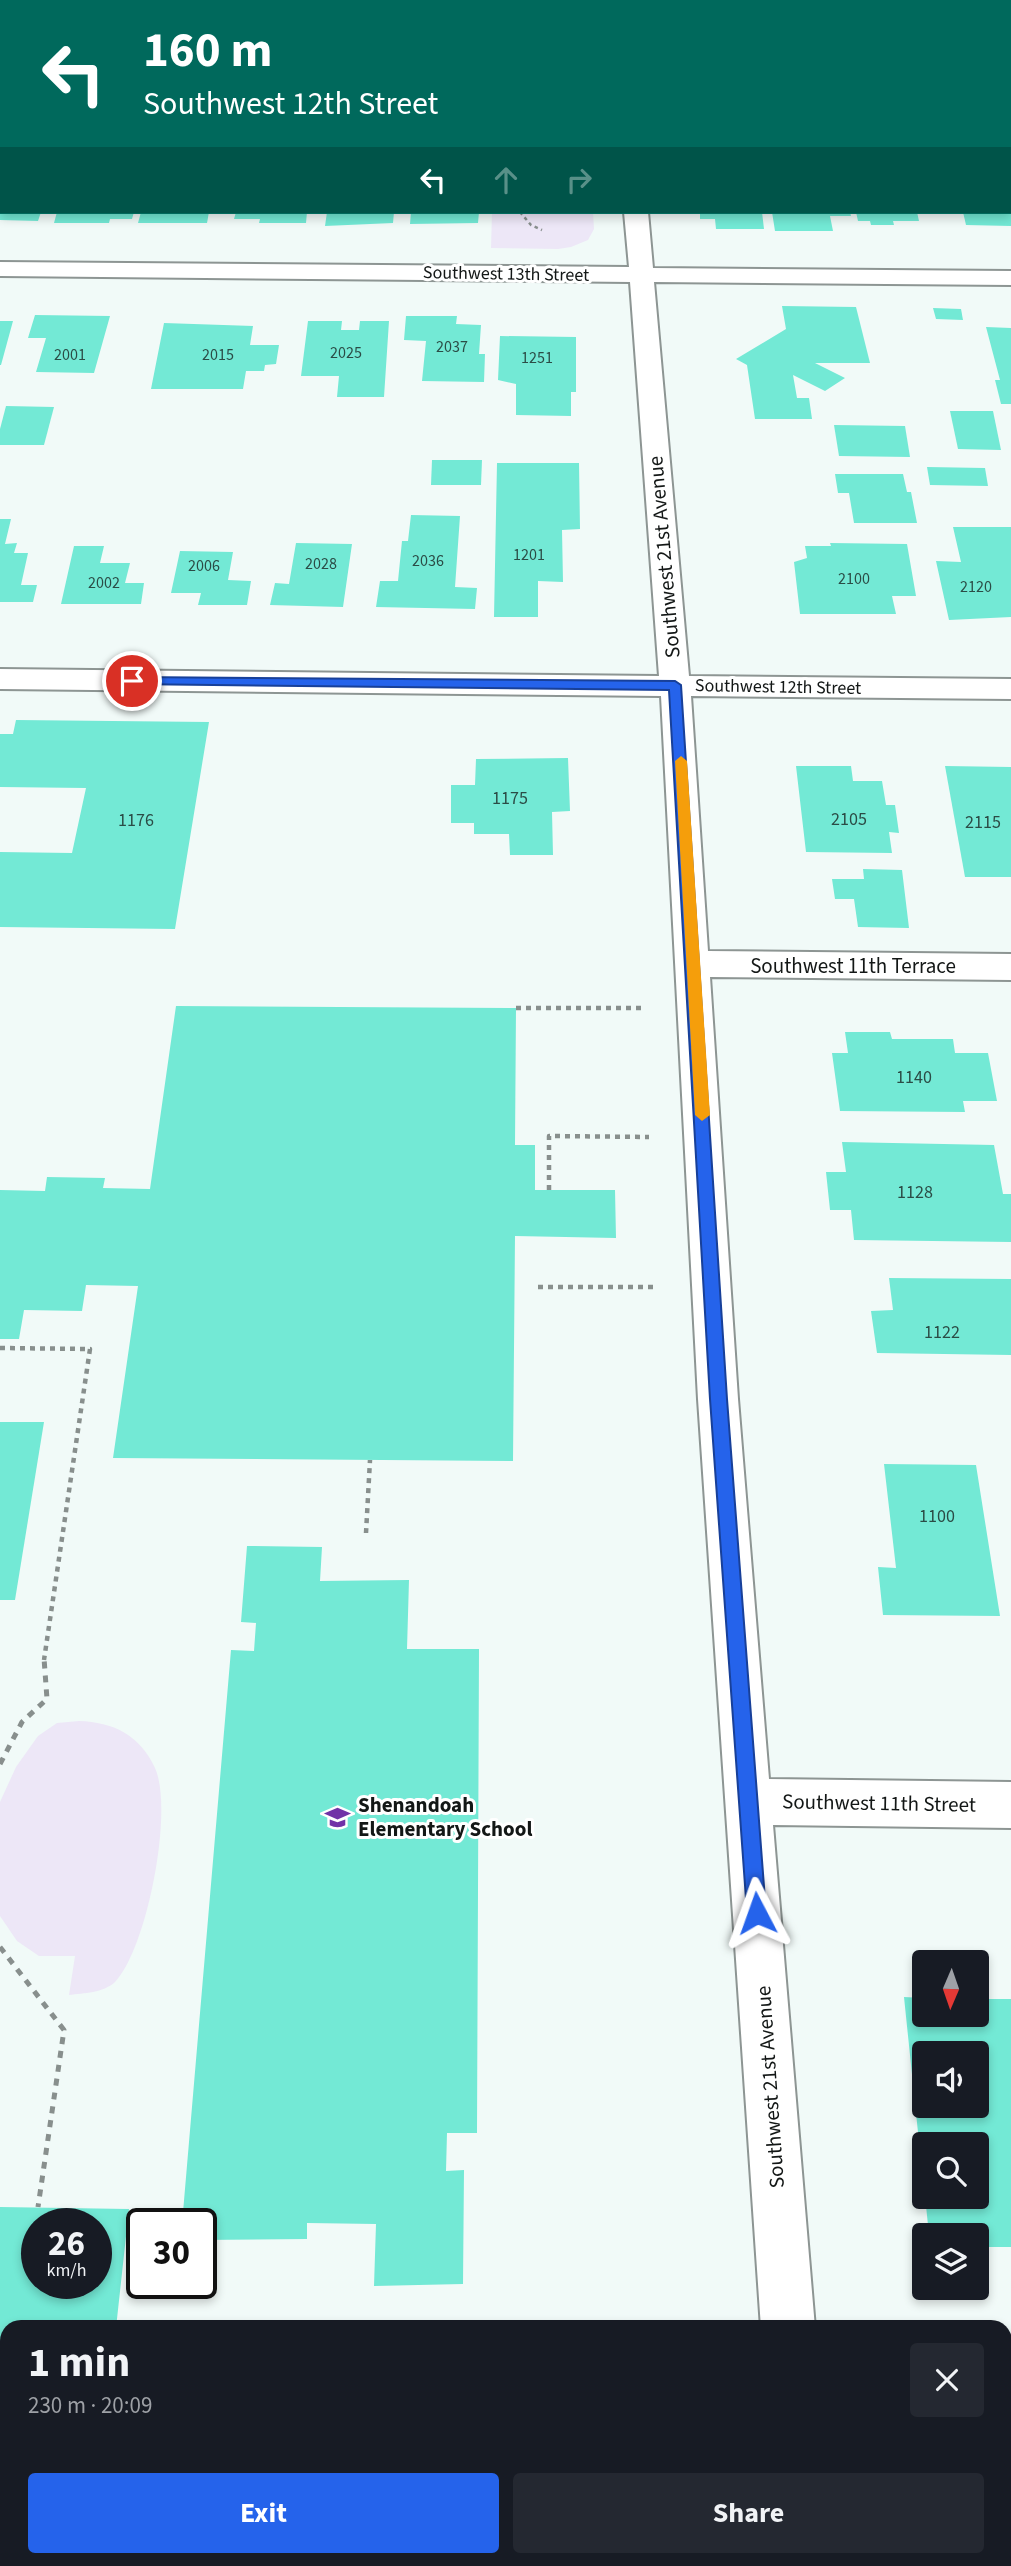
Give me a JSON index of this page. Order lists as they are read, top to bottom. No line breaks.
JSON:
{"streets":{"street":["Southwest 13th Street","Southwest 21st Avenue","Southwest 12th Street","Southwest 11th Terrace","Southwest 11th Street"]},"crossings":[["Southwest 13th Street","Southwest 21st Avenue"],["Southwest 21st Avenue","Southwest 12th Street"],["Southwest 21st Avenue","Southwest 11th Terrace"],["Southwest 21st Avenue","Southwest 11th Street"]],"places":{"school or university":["Shenandoah Elementary School"]},"house_numbers":["2037","2025","2001","2015","1251","1201","2036","2028","2006","2100","2002","2120","1175","2105","1176","2115","1140","1128","1122","1100"],"north":"bottom","page":{"turn":["160 m","Southwest 12th Street"],"speed":"26 km/h","limit":"30","heading":["1 min","230 m · 20:09"],"buttons":["Exit","Share"]}}
